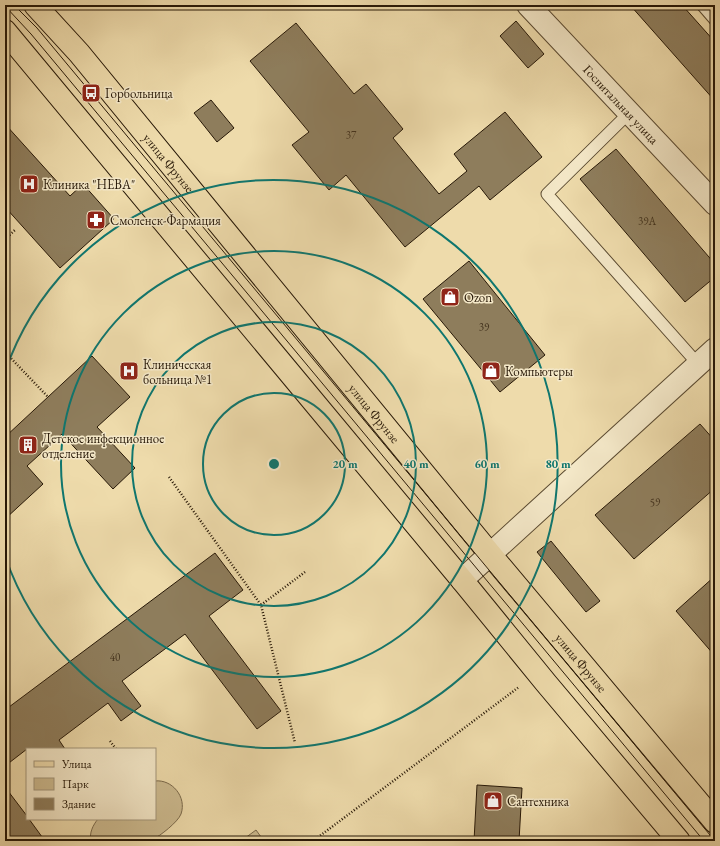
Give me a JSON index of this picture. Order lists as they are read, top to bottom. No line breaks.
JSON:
{"streets":{"main road":["улица Фрунзе"],"street":["Госпитальная улица"]},"places":{"bus stop":["Горбольница"],"hospital":["Клиника \"НЕВА\"","Клиническая больница №1"],"pharmacy":["Смоленск-Фармация"],"shop":["Ozon","Компьютеры","Сантехника"],"building":["Детское инфекционное отделение"]},"house_numbers":["37","39А","39","59","40"],"legend":["Улица","Парк","Здание"],"rings":["20 m","40 m","60 m","80 m"]}
